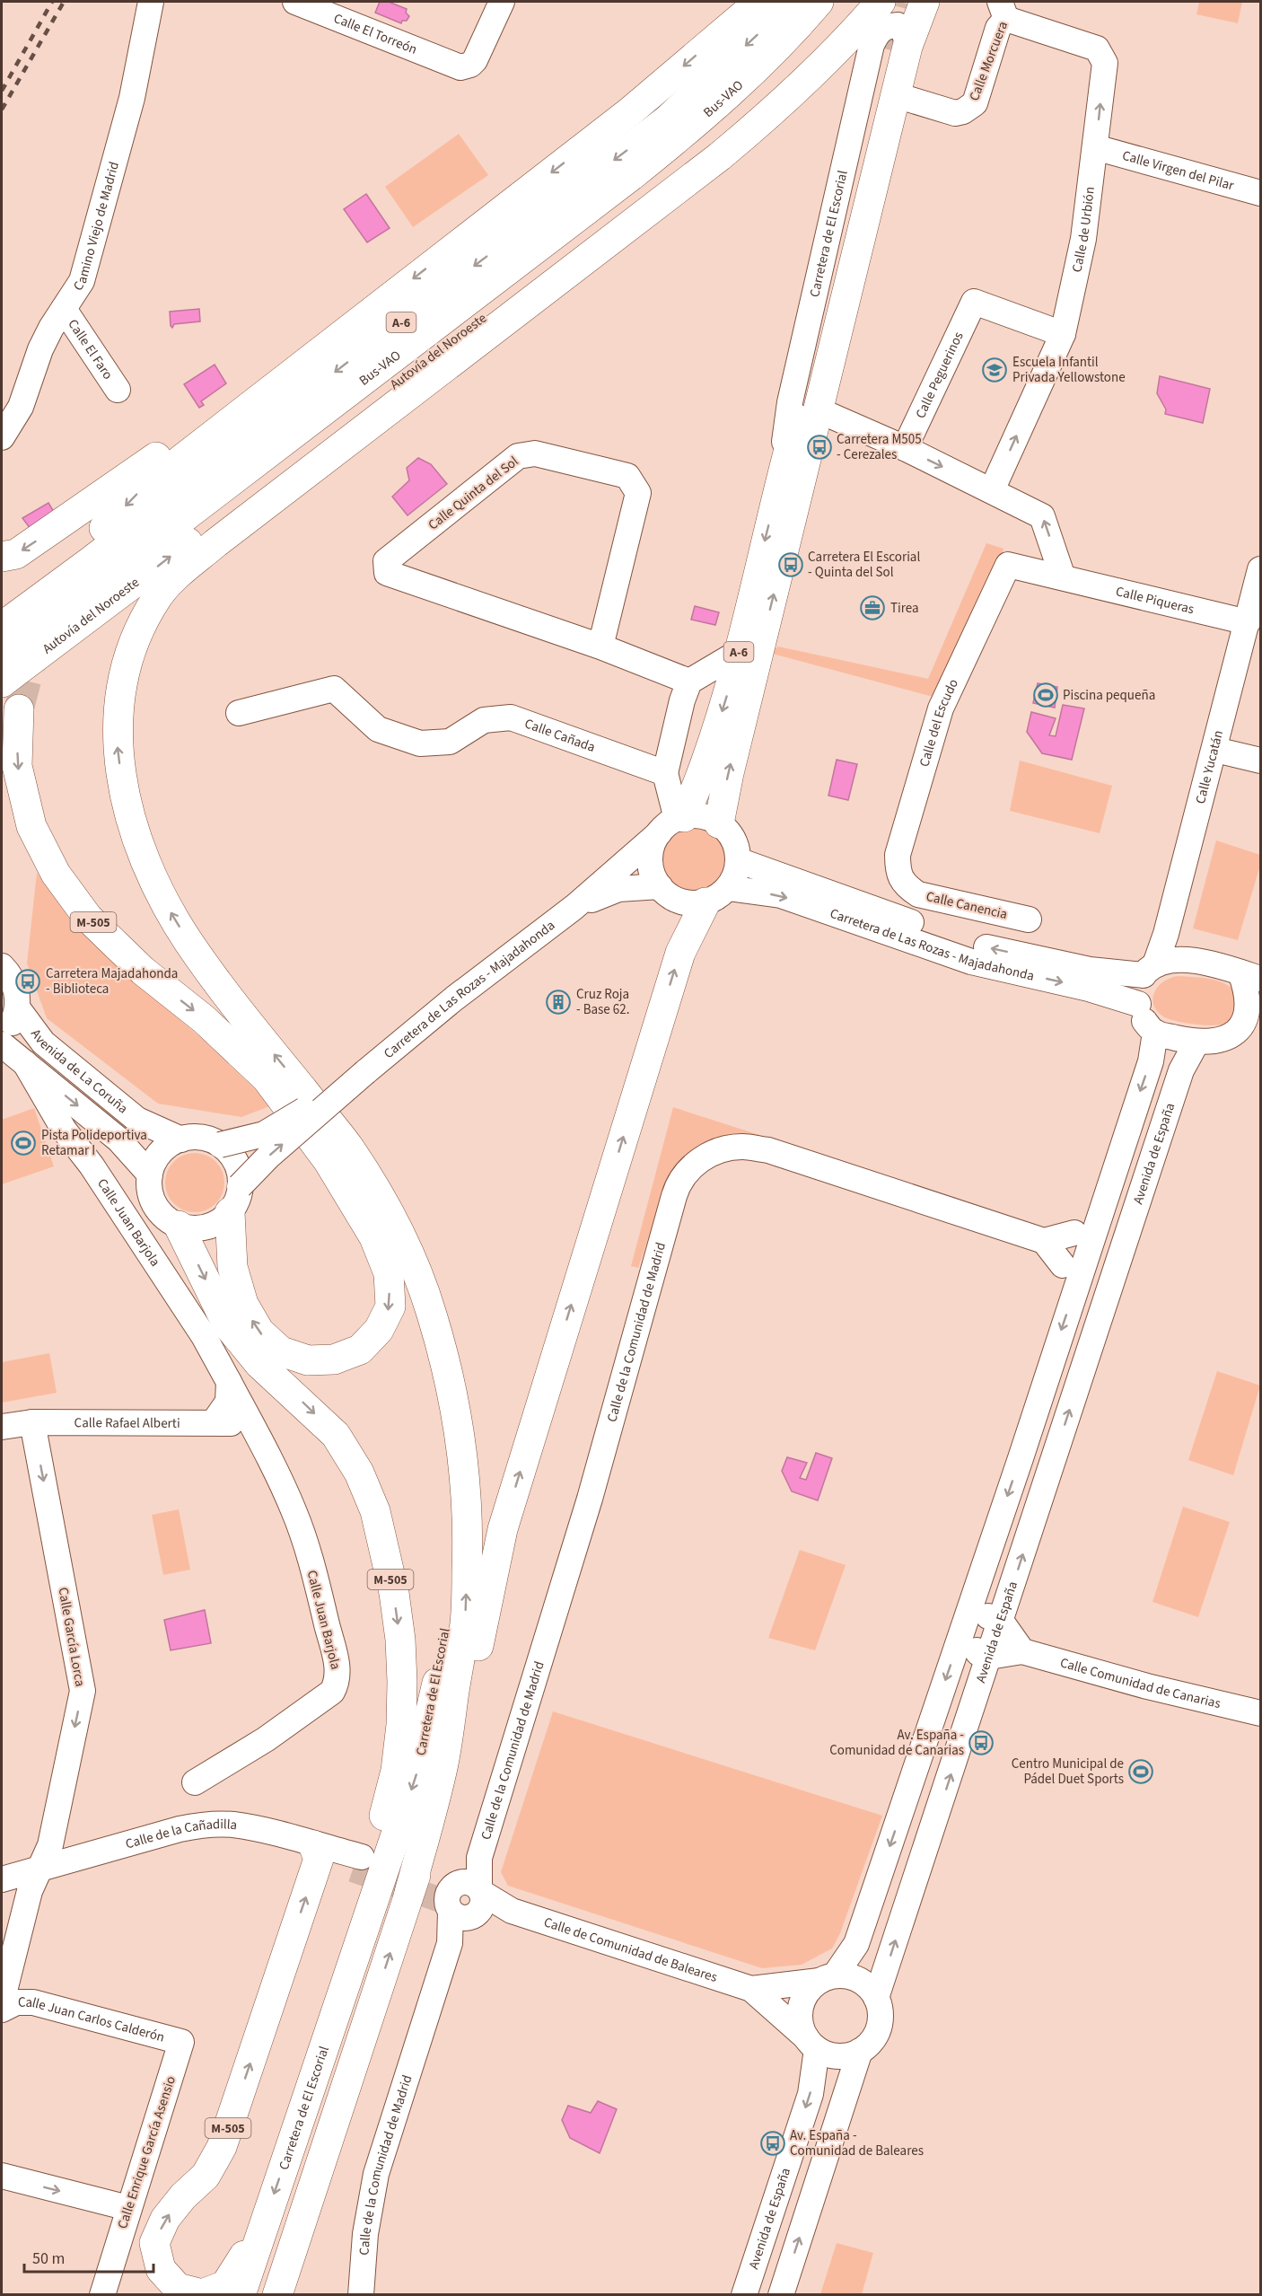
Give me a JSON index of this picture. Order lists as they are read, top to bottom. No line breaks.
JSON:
{"streets":{"highway":["Bus-VAO","Carretera de El Escorial","A-6","Autovía del Noroeste","M-505"],"street":["Calle El Torreón","Calle Morcuera","Calle Virgen del Pilar","Camino Viejo de Madrid","Calle de Urbión","Calle El Faro","Calle Peguerinos","Calle Quinta del Sol","Calle Piqueras","Calle del Escudo","Calle Cañada","Calle Yucatán","Calle Canencia","Carretera de Las Rozas - Majadahonda","Avenida de La Coruña","Avenida de España","Calle Juan Barjola","Calle de la Comunidad de Madrid","Calle Rafael Alberti","Calle García Lorca","Calle Comunidad de Canarias","Calle de la Cañadilla","Calle de Comunidad de Baleares","Calle Juan Carlos Calderón","Calle Enrique García Asensio"]},"crossings":[["Calle Morcuera","Calle de Urbión"],["Calle Virgen del Pilar","Calle de Urbión"],["Camino Viejo de Madrid","Calle El Faro"],["Calle de Urbión","Calle Peguerinos"],["Carretera de El Escorial","A-6"],["Carretera de El Escorial","M-505"],["A-6","Carretera de Las Rozas - Majadahonda"],["Calle Piqueras","Calle del Escudo"],["Calle Piqueras","Calle Yucatán"],["Calle del Escudo","Calle Canencia"],["Calle Yucatán","Carretera de Las Rozas - Majadahonda"],["Calle Yucatán","Avenida de España"],["M-505","Carretera de Las Rozas - Majadahonda"],["M-505","Avenida de La Coruña"],["M-505","Calle de la Cañadilla"],["Carretera de Las Rozas - Majadahonda","Avenida de La Coruña"],["Carretera de Las Rozas - Majadahonda","Avenida de España"],["Avenida de La Coruña","Calle Juan Barjola"],["Avenida de España","Calle Comunidad de Canarias"],["Avenida de España","Calle de Comunidad de Baleares"],["Calle Juan Barjola","Calle Rafael Alberti"],["Calle de la Comunidad de Madrid","Calle de Comunidad de Baleares"],["Calle Rafael Alberti","Calle García Lorca"],["Calle García Lorca","Calle de la Cañadilla"],["Calle Juan Carlos Calderón","Calle Enrique García Asensio"]],"one_way":["Carretera de El Escorial","Calle García Lorca"],"places":{"school or university":["Escuela Infantil Privada Yellowstone"],"bus stop":["Carretera M505 - Cerezales","Carretera El Escorial - Quinta del Sol","Carretera Majadahonda - Biblioteca","Av. España - Comunidad de Canarias","Av. España - Comunidad de Baleares"],"office":["Tirea"],"sports":["Piscina pequeña","Pista Polideportiva Retamar I","Centro Municipal de Pádel Duet Sports"],"building":["Cruz Roja - Base 62."]},"scale_bar":"50 m"}
